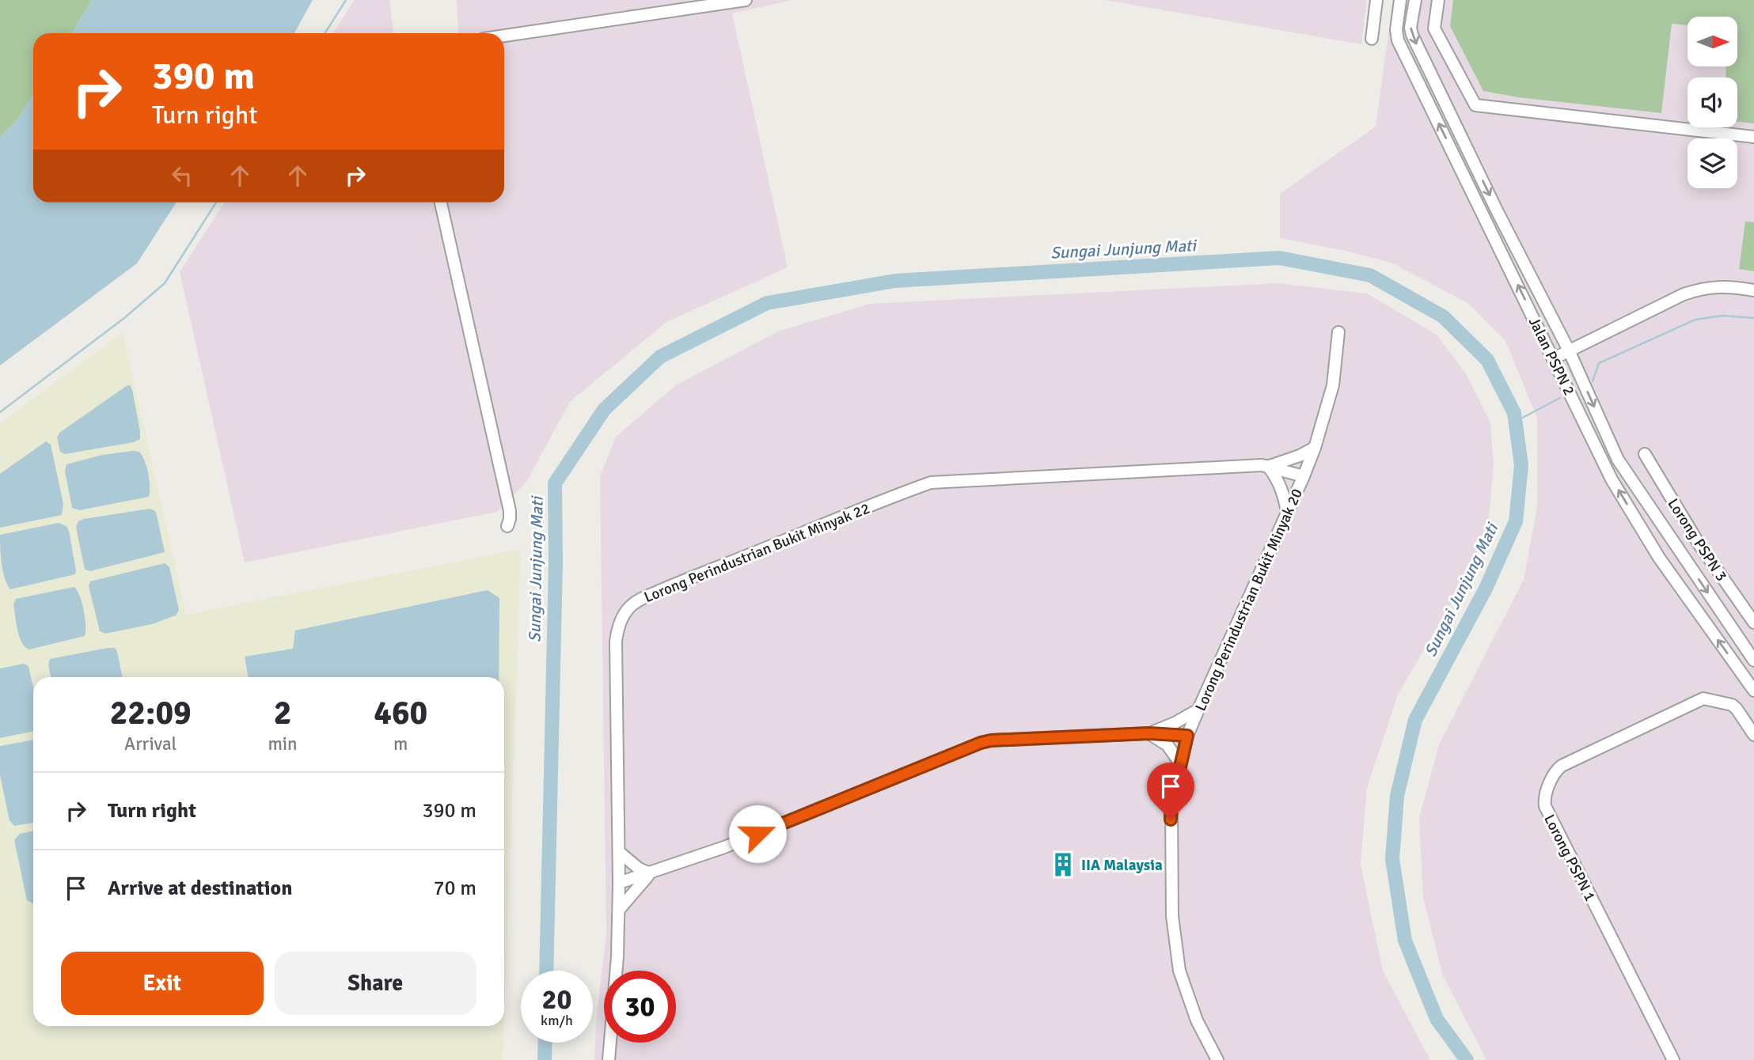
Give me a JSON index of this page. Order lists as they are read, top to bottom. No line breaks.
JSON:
{"streets":{"street":["Jalan PSPN 2","Lorong PSPN 3","Lorong Perindustrian Bukit Minyak 22","Lorong Perindustrian Bukit Minyak 20","Lorong PSPN 1"]},"crossings":[["Lorong Perindustrian Bukit Minyak 22","Lorong Perindustrian Bukit Minyak 20"]],"water":["Sungai Junjung Mati"],"places":{"building":["IIA Malaysia"]},"north":"right","page":{"turn":["390 m","Turn right"],"eta":["22:09","Arrival","2","min","460","m"],"list":[{"name":"Turn right","value":"390 m"},{"name":"Arrive at destination","value":"70 m"}],"buttons":["Exit","Share"],"speed":"20 km/h","limit":"30"}}
